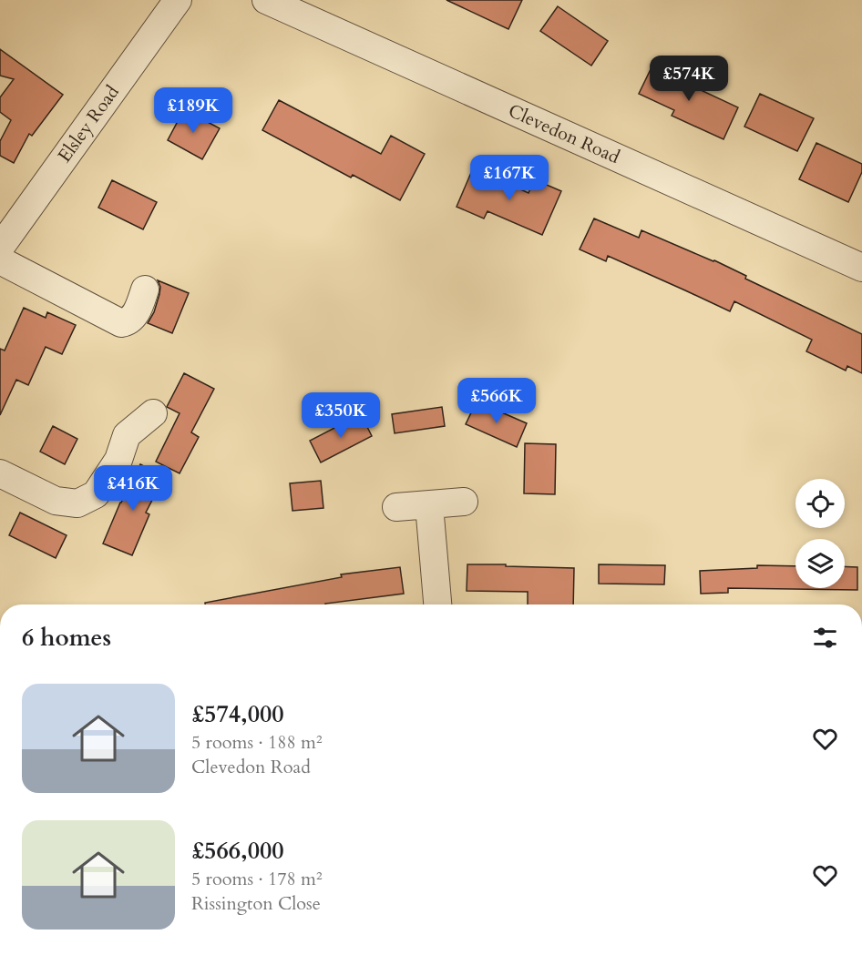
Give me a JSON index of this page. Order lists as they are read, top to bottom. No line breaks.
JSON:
{"streets":{"street":["Elsley Road","Clevedon Road"]},"page":{"price":["£574K","£189K","£167K","£566K","£350K","£416K"],"heading":"6 homes","list":[{"name":"£574,000","note":"5 rooms · 188 m² · Clevedon Road"},{"name":"£566,000","note":"5 rooms · 178 m² · Rissington Close"}]}}
